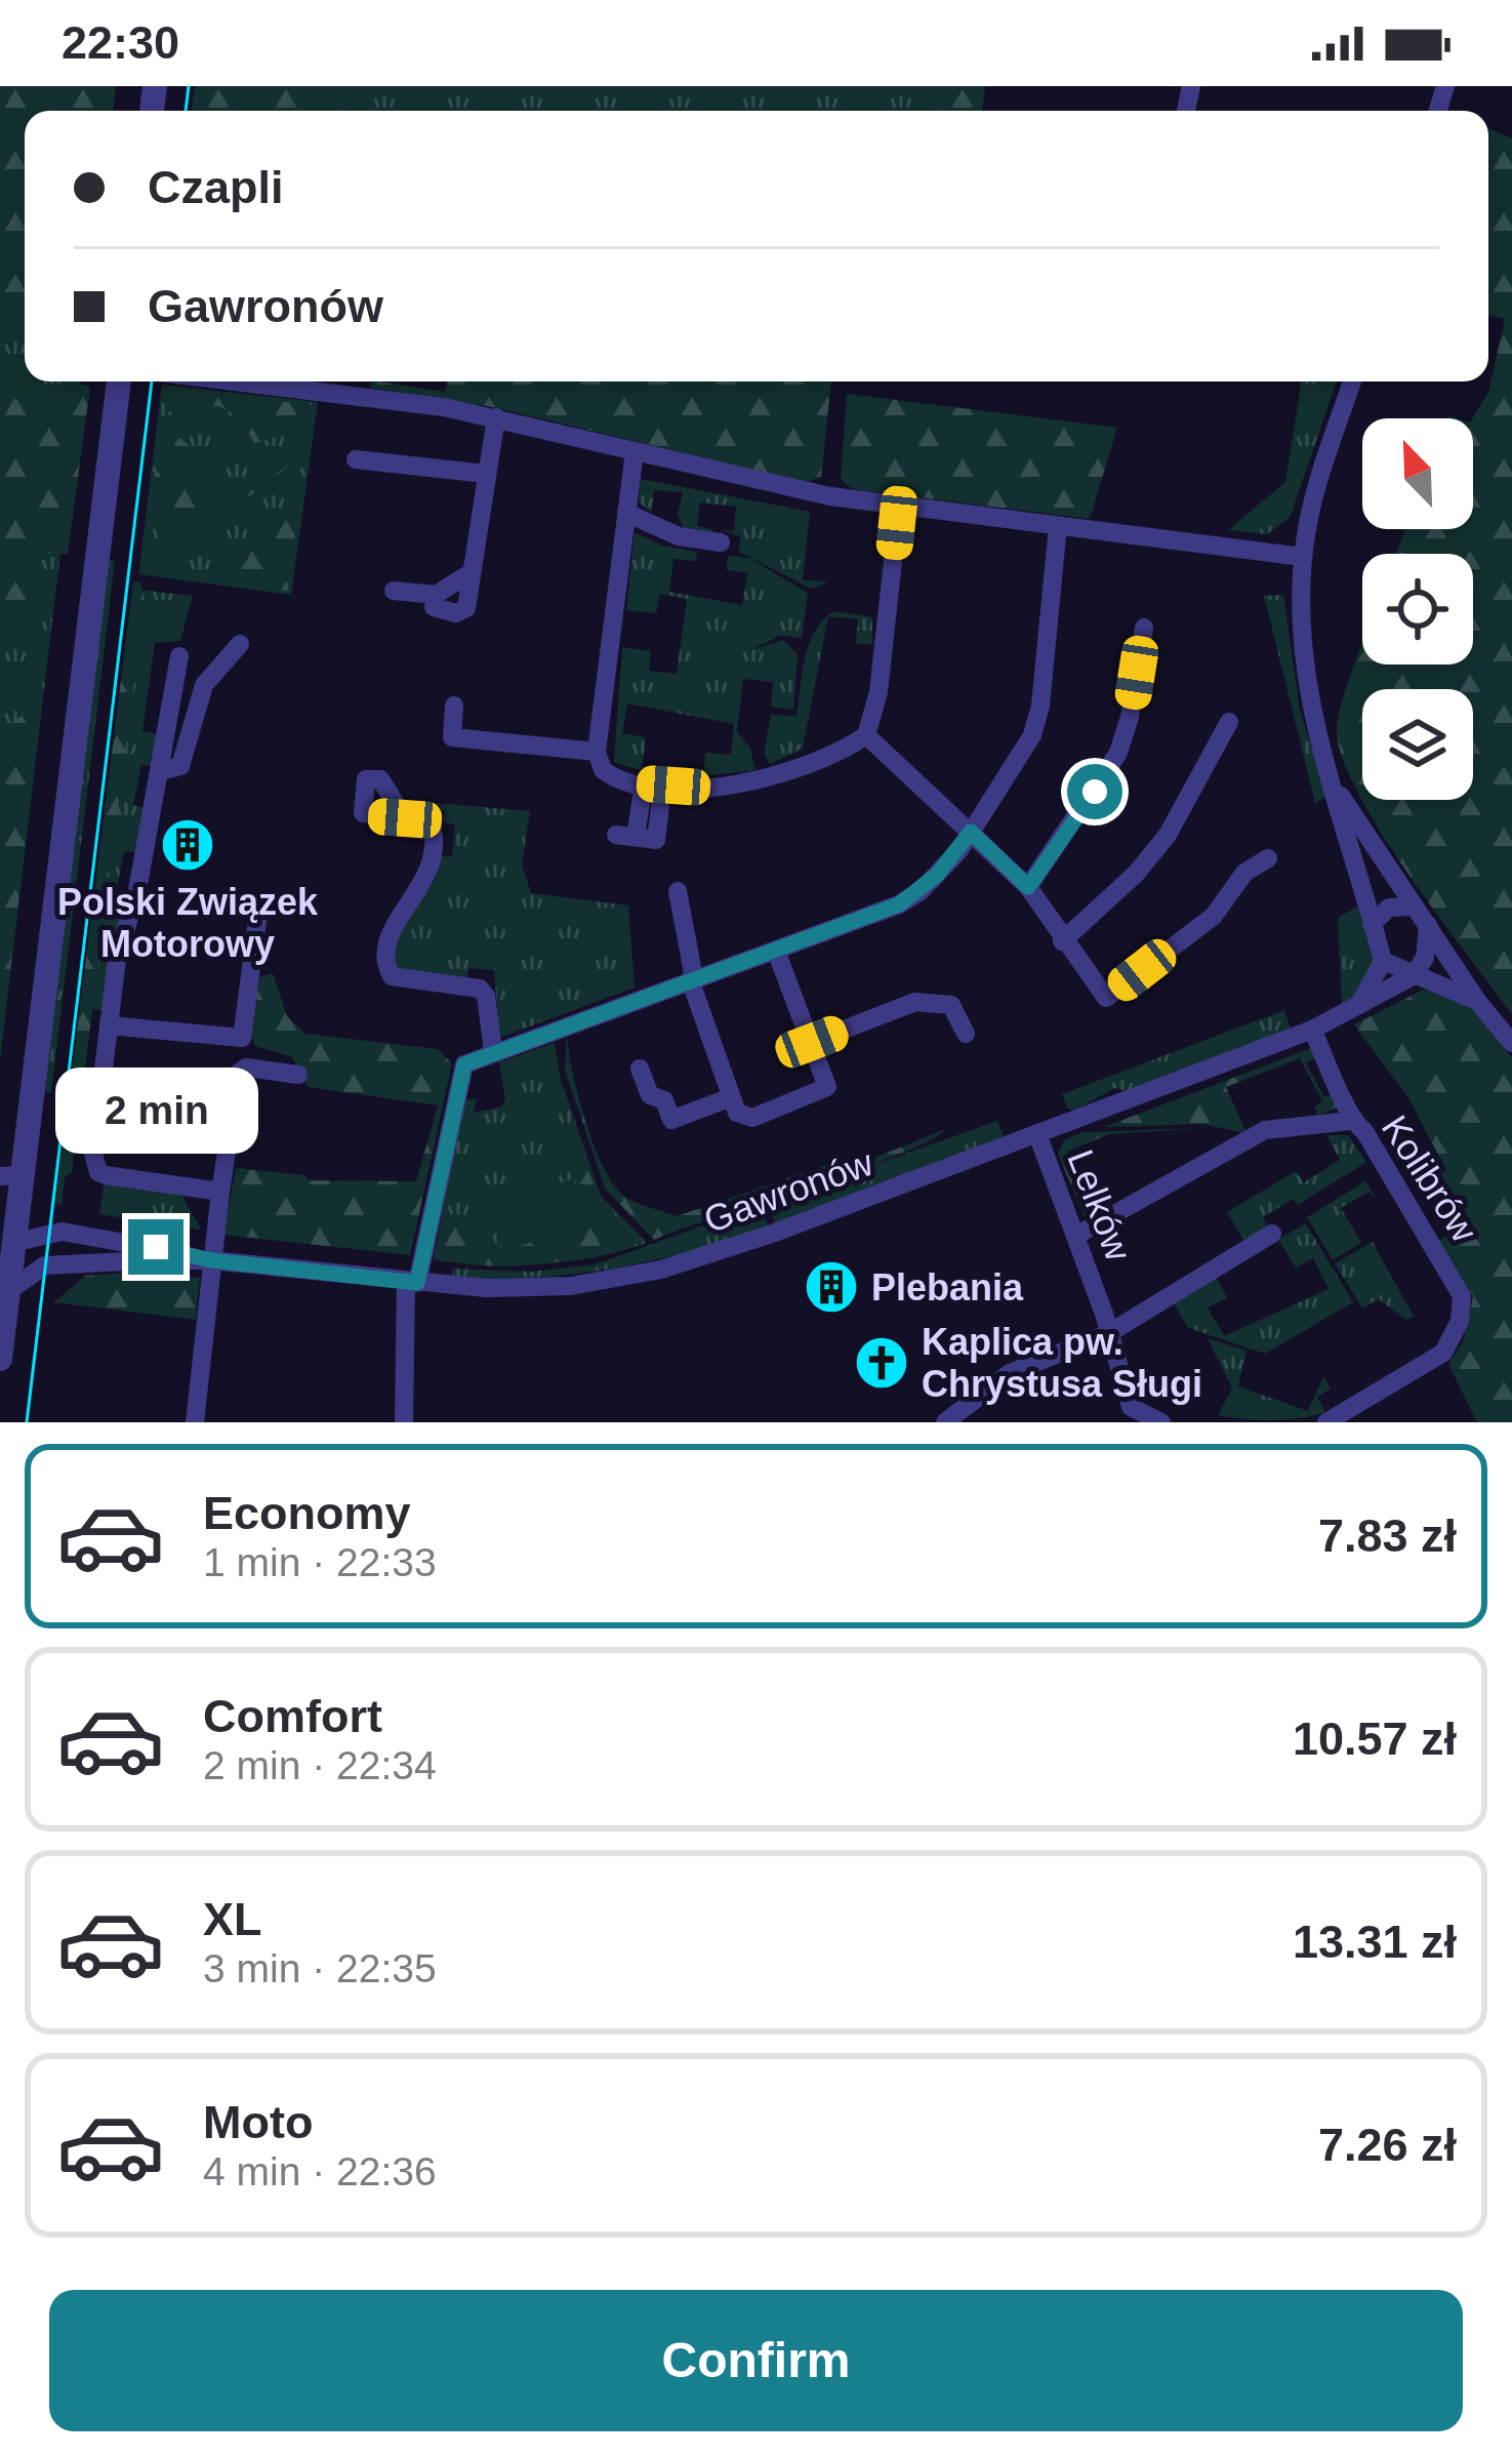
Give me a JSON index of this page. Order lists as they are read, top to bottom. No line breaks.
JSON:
{"streets":{"street":["Kolibrów","Gawronów","Lelków"]},"crossings":[["Kolibrów","Gawronów"],["Kolibrów","Lelków"],["Gawronów","Lelków"]],"places":{"building":["Polski Związek Motorowy","Plebania"],"church":["Kaplica pw. Chrystusa Sługi"]},"north":"top left","page":{"status":"22:30","banner":["Czapli","Gawronów"],"bubble":"2 min","list":[{"name":"Economy","note":"1 min · 22:33","value":"7.83 zł"},{"name":"Comfort","note":"2 min · 22:34","value":"10.57 zł"},{"name":"XL","note":"3 min · 22:35","value":"13.31 zł"},{"name":"Moto","note":"4 min · 22:36","value":"7.26 zł"}],"buttons":"Confirm"}}
